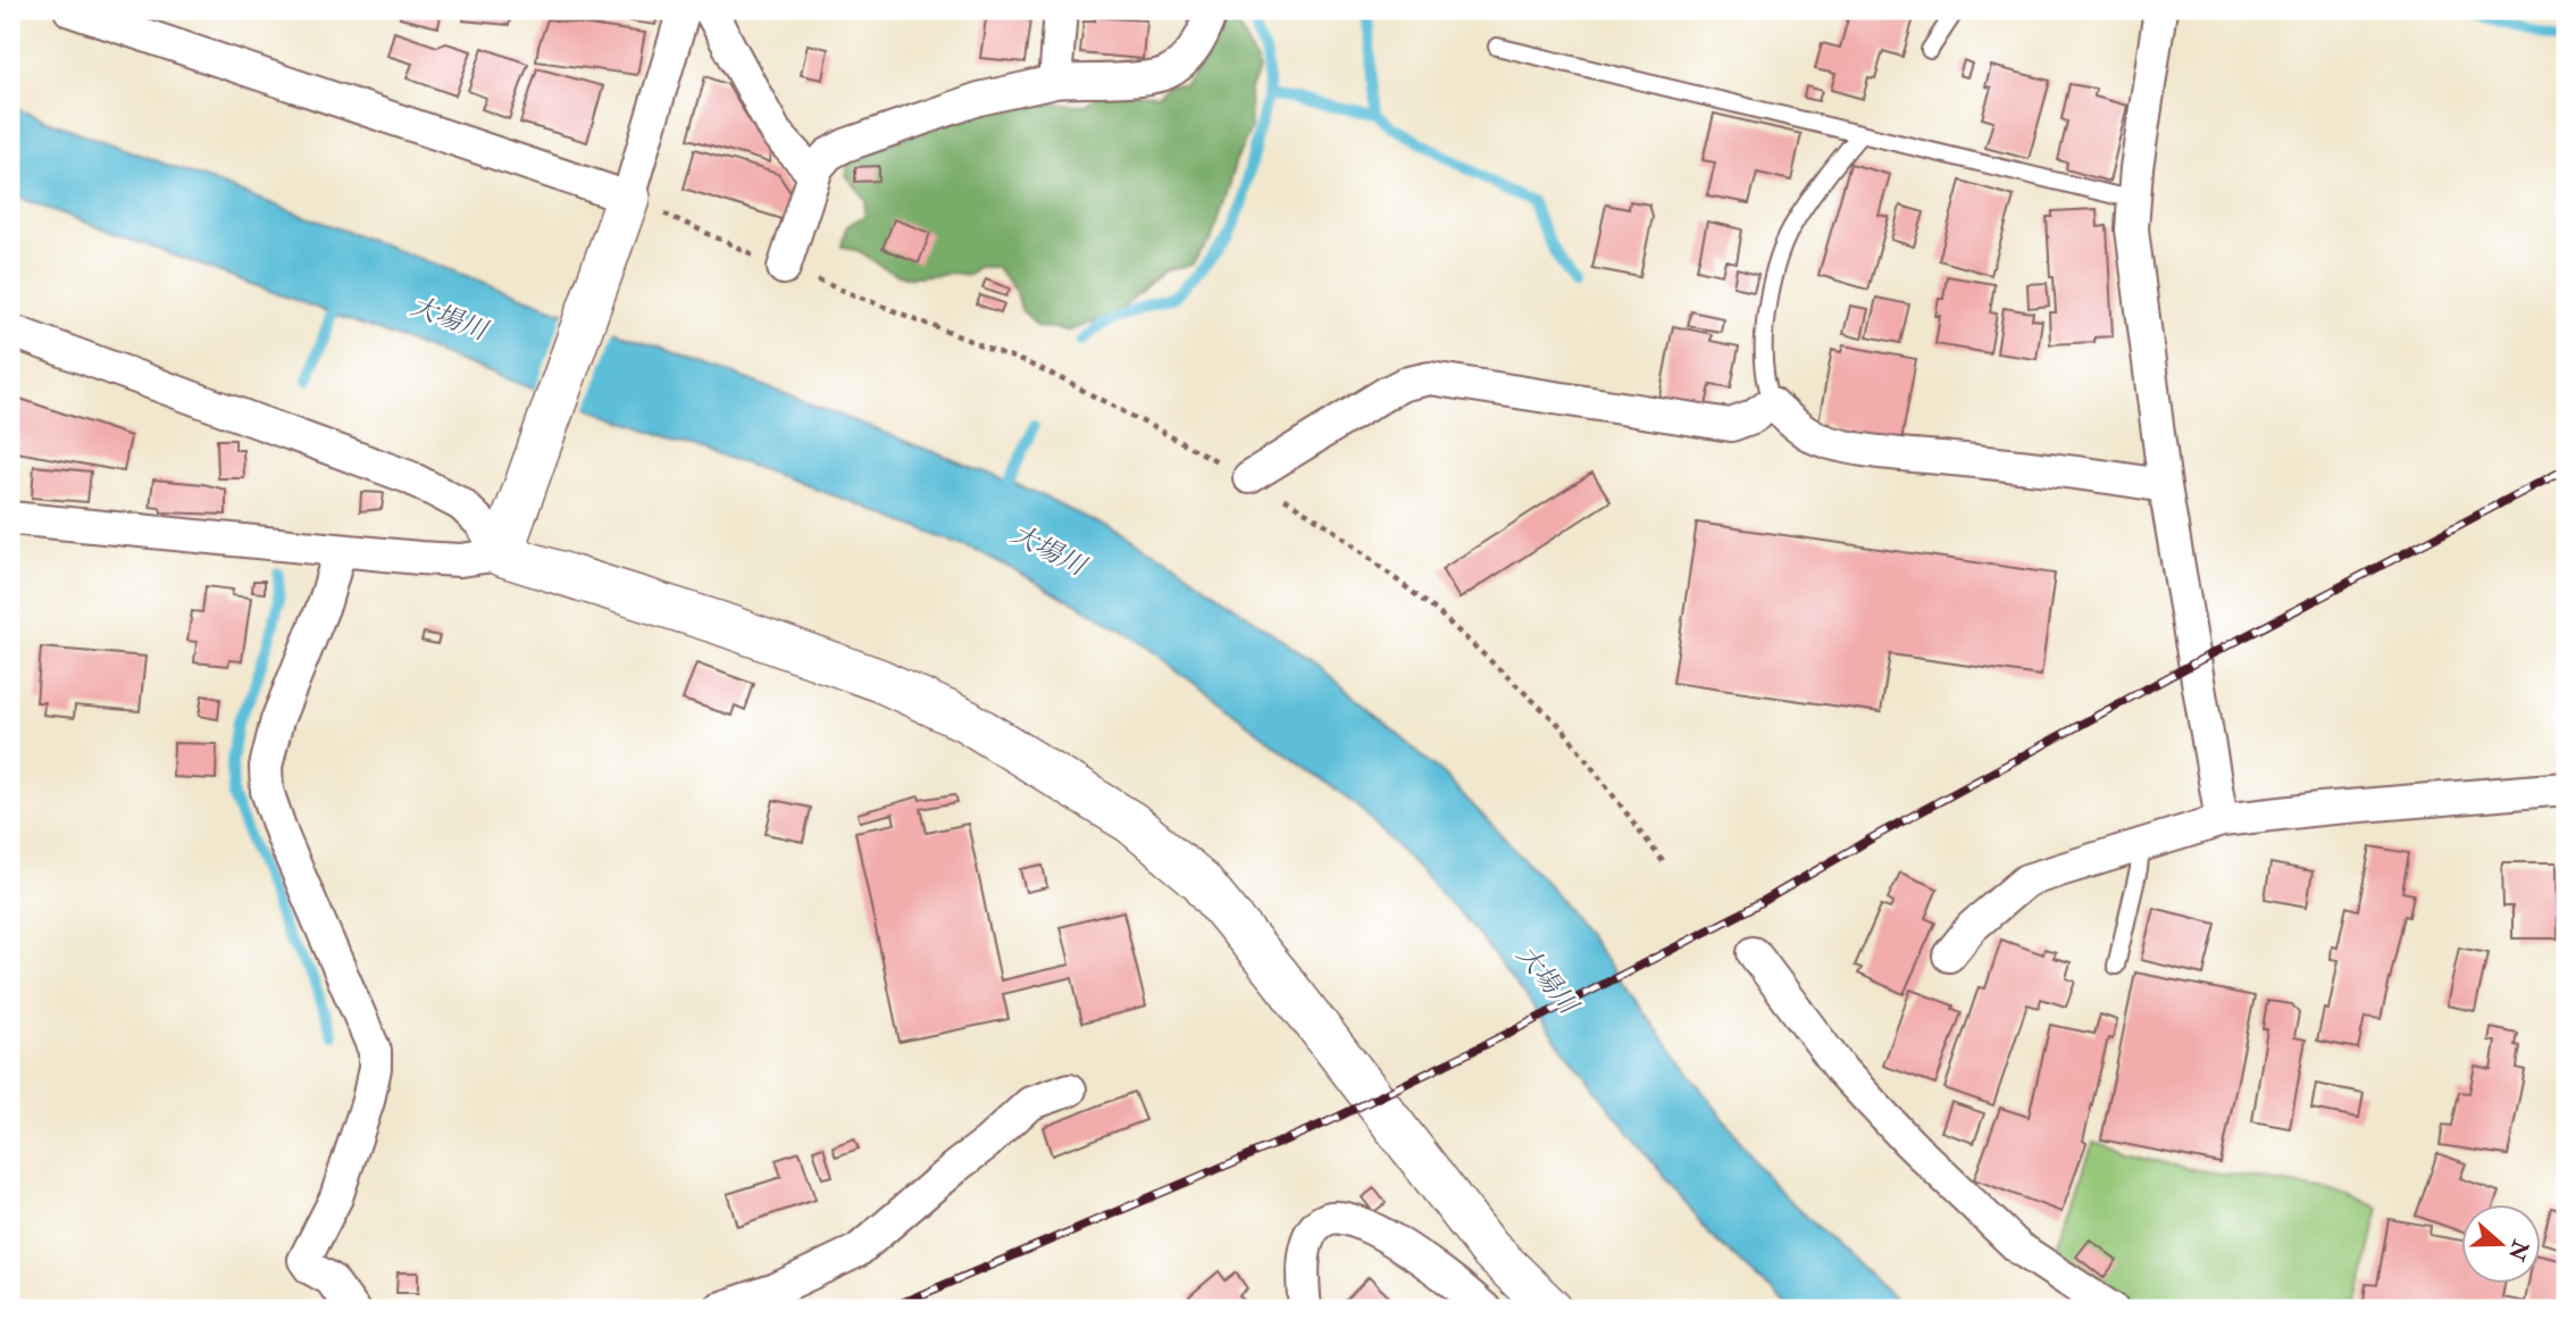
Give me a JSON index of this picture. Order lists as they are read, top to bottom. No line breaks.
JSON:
{"water":["大場川"],"north":"right"}
